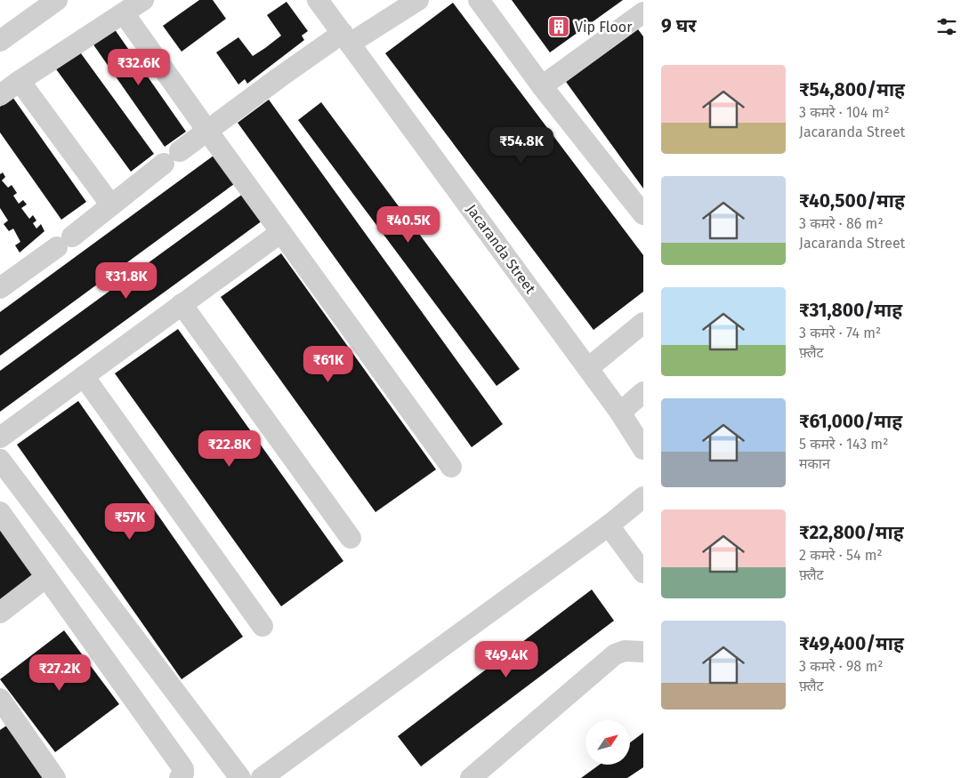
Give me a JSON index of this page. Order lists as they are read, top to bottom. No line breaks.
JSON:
{"streets":{"street":["Jacaranda Street"]},"places":{"building":["Vip Floor"]},"north":"top right","page":{"heading":"9 घर","price":["₹32.6K","₹54.8K","₹40.5K","₹31.8K","₹61K","₹22.8K","₹57K","₹49.4K","₹27.2K"],"list":[{"name":"₹54,800/माह","note":"3 कमरे · 104 m² · Jacaranda Street"},{"name":"₹40,500/माह","note":"3 कमरे · 86 m² · Jacaranda Street"},{"name":"₹31,800/माह","note":"3 कमरे · 74 m² · फ़्लैट"},{"name":"₹61,000/माह","note":"5 कमरे · 143 m² · मकान"},{"name":"₹22,800/माह","note":"2 कमरे · 54 m² · फ़्लैट"},{"name":"₹49,400/माह","note":"3 कमरे · 98 m² · फ़्लैट"}]}}
